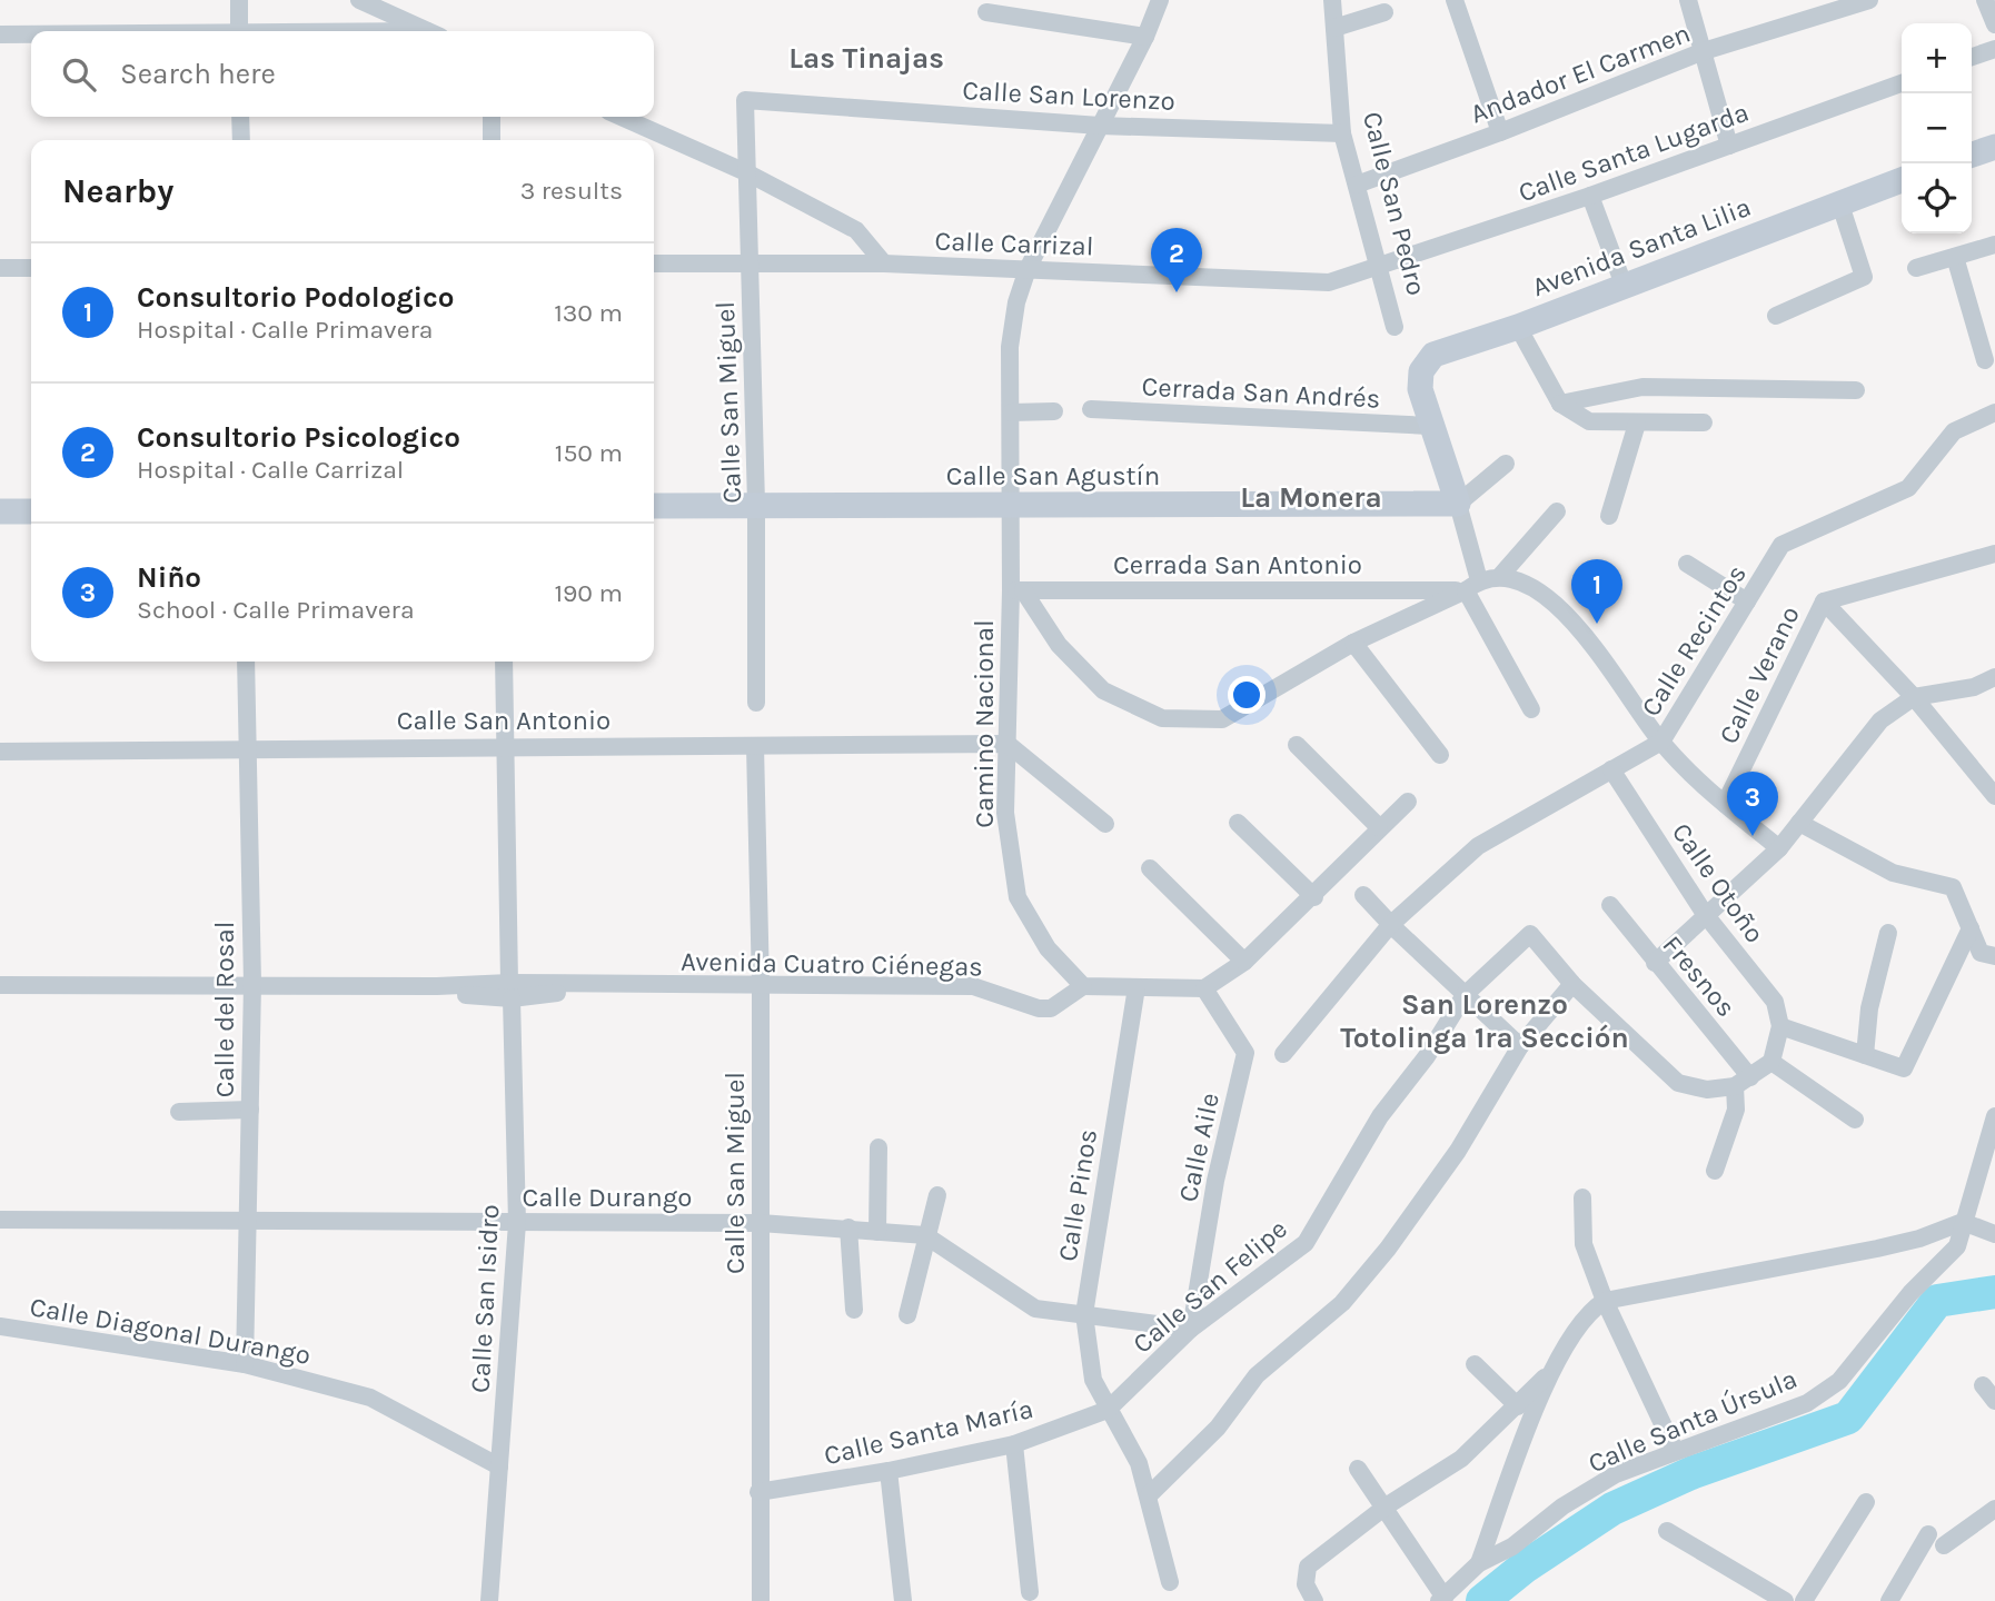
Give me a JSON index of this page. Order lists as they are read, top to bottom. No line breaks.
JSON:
{"streets":{"street":["Andador El Carmen","Calle San Lorenzo","Calle Santa Lugarda","Calle San Pedro","Calle Carrizal","Avenida Santa Lilia","Cerrada San Andrés","Calle San Miguel","Calle San Agustín","Cerrada San Antonio","Calle Recintos","Calle Verano","Calle San Antonio","Camino Nacional","Calle Otoño","Avenida Cuatro Ciénegas","Fresnos","Calle del Rosal","Calle Aile","Calle Pinos","Calle Durango","Calle San Felipe","Calle San Isidro","Calle Diagonal Durango","Calle Santa Úrsula","Calle Santa María"]},"crossings":[["Andador El Carmen","Calle San Pedro"],["Calle San Lorenzo","Calle San Pedro"],["Calle San Lorenzo","Calle San Miguel"],["Calle San Lorenzo","Camino Nacional"],["Calle Santa Lugarda","Calle San Pedro"],["Calle Santa Lugarda","Calle Carrizal"],["Calle San Pedro","Calle Carrizal"],["Calle Carrizal","Calle San Miguel"],["Calle Carrizal","Camino Nacional"],["Avenida Santa Lilia","Cerrada San Andrés"],["Calle San Miguel","Calle San Agustín"],["Calle San Miguel","Calle San Antonio"],["Calle San Miguel","Avenida Cuatro Ciénegas"],["Calle San Miguel","Calle Durango"],["Calle San Miguel","Calle Santa María"],["Calle San Agustín","Camino Nacional"],["Cerrada San Antonio","Camino Nacional"],["Calle Recintos","Calle Otoño"],["Calle San Antonio","Camino Nacional"],["Calle San Antonio","Calle del Rosal"],["Calle San Antonio","Calle San Isidro"],["Camino Nacional","Avenida Cuatro Ciénegas"],["Avenida Cuatro Ciénegas","Calle del Rosal"],["Avenida Cuatro Ciénegas","Calle San Isidro"],["Calle del Rosal","Calle Durango"],["Calle del Rosal","Calle Diagonal Durango"],["Calle Aile","Calle Durango"],["Calle Aile","Calle San Felipe"],["Calle Pinos","Calle Durango"],["Calle Pinos","Calle San Felipe"],["Calle Pinos","Calle Santa María"],["Calle Durango","Calle San Felipe"],["Calle Durango","Calle San Isidro"],["Calle San Felipe","Calle Santa María"],["Calle San Isidro","Calle Diagonal Durango"]],"districts":["Las Tinajas","La Monera","San Lorenzo Totolinga 1ra Sección"],"page":{"map_buttons":["+","−"],"search":"Search here","heading":["Nearby","3 results"],"pins":["2","1","3"],"list":[{"mark":"1","name":"Consultorio Podologico","note":"Hospital · Calle Primavera","value":"130 m"},{"mark":"2","name":"Consultorio Psicologico","note":"Hospital · Calle Carrizal","value":"150 m"},{"mark":"3","name":"Niño","note":"School · Calle Primavera","value":"190 m"}]}}
